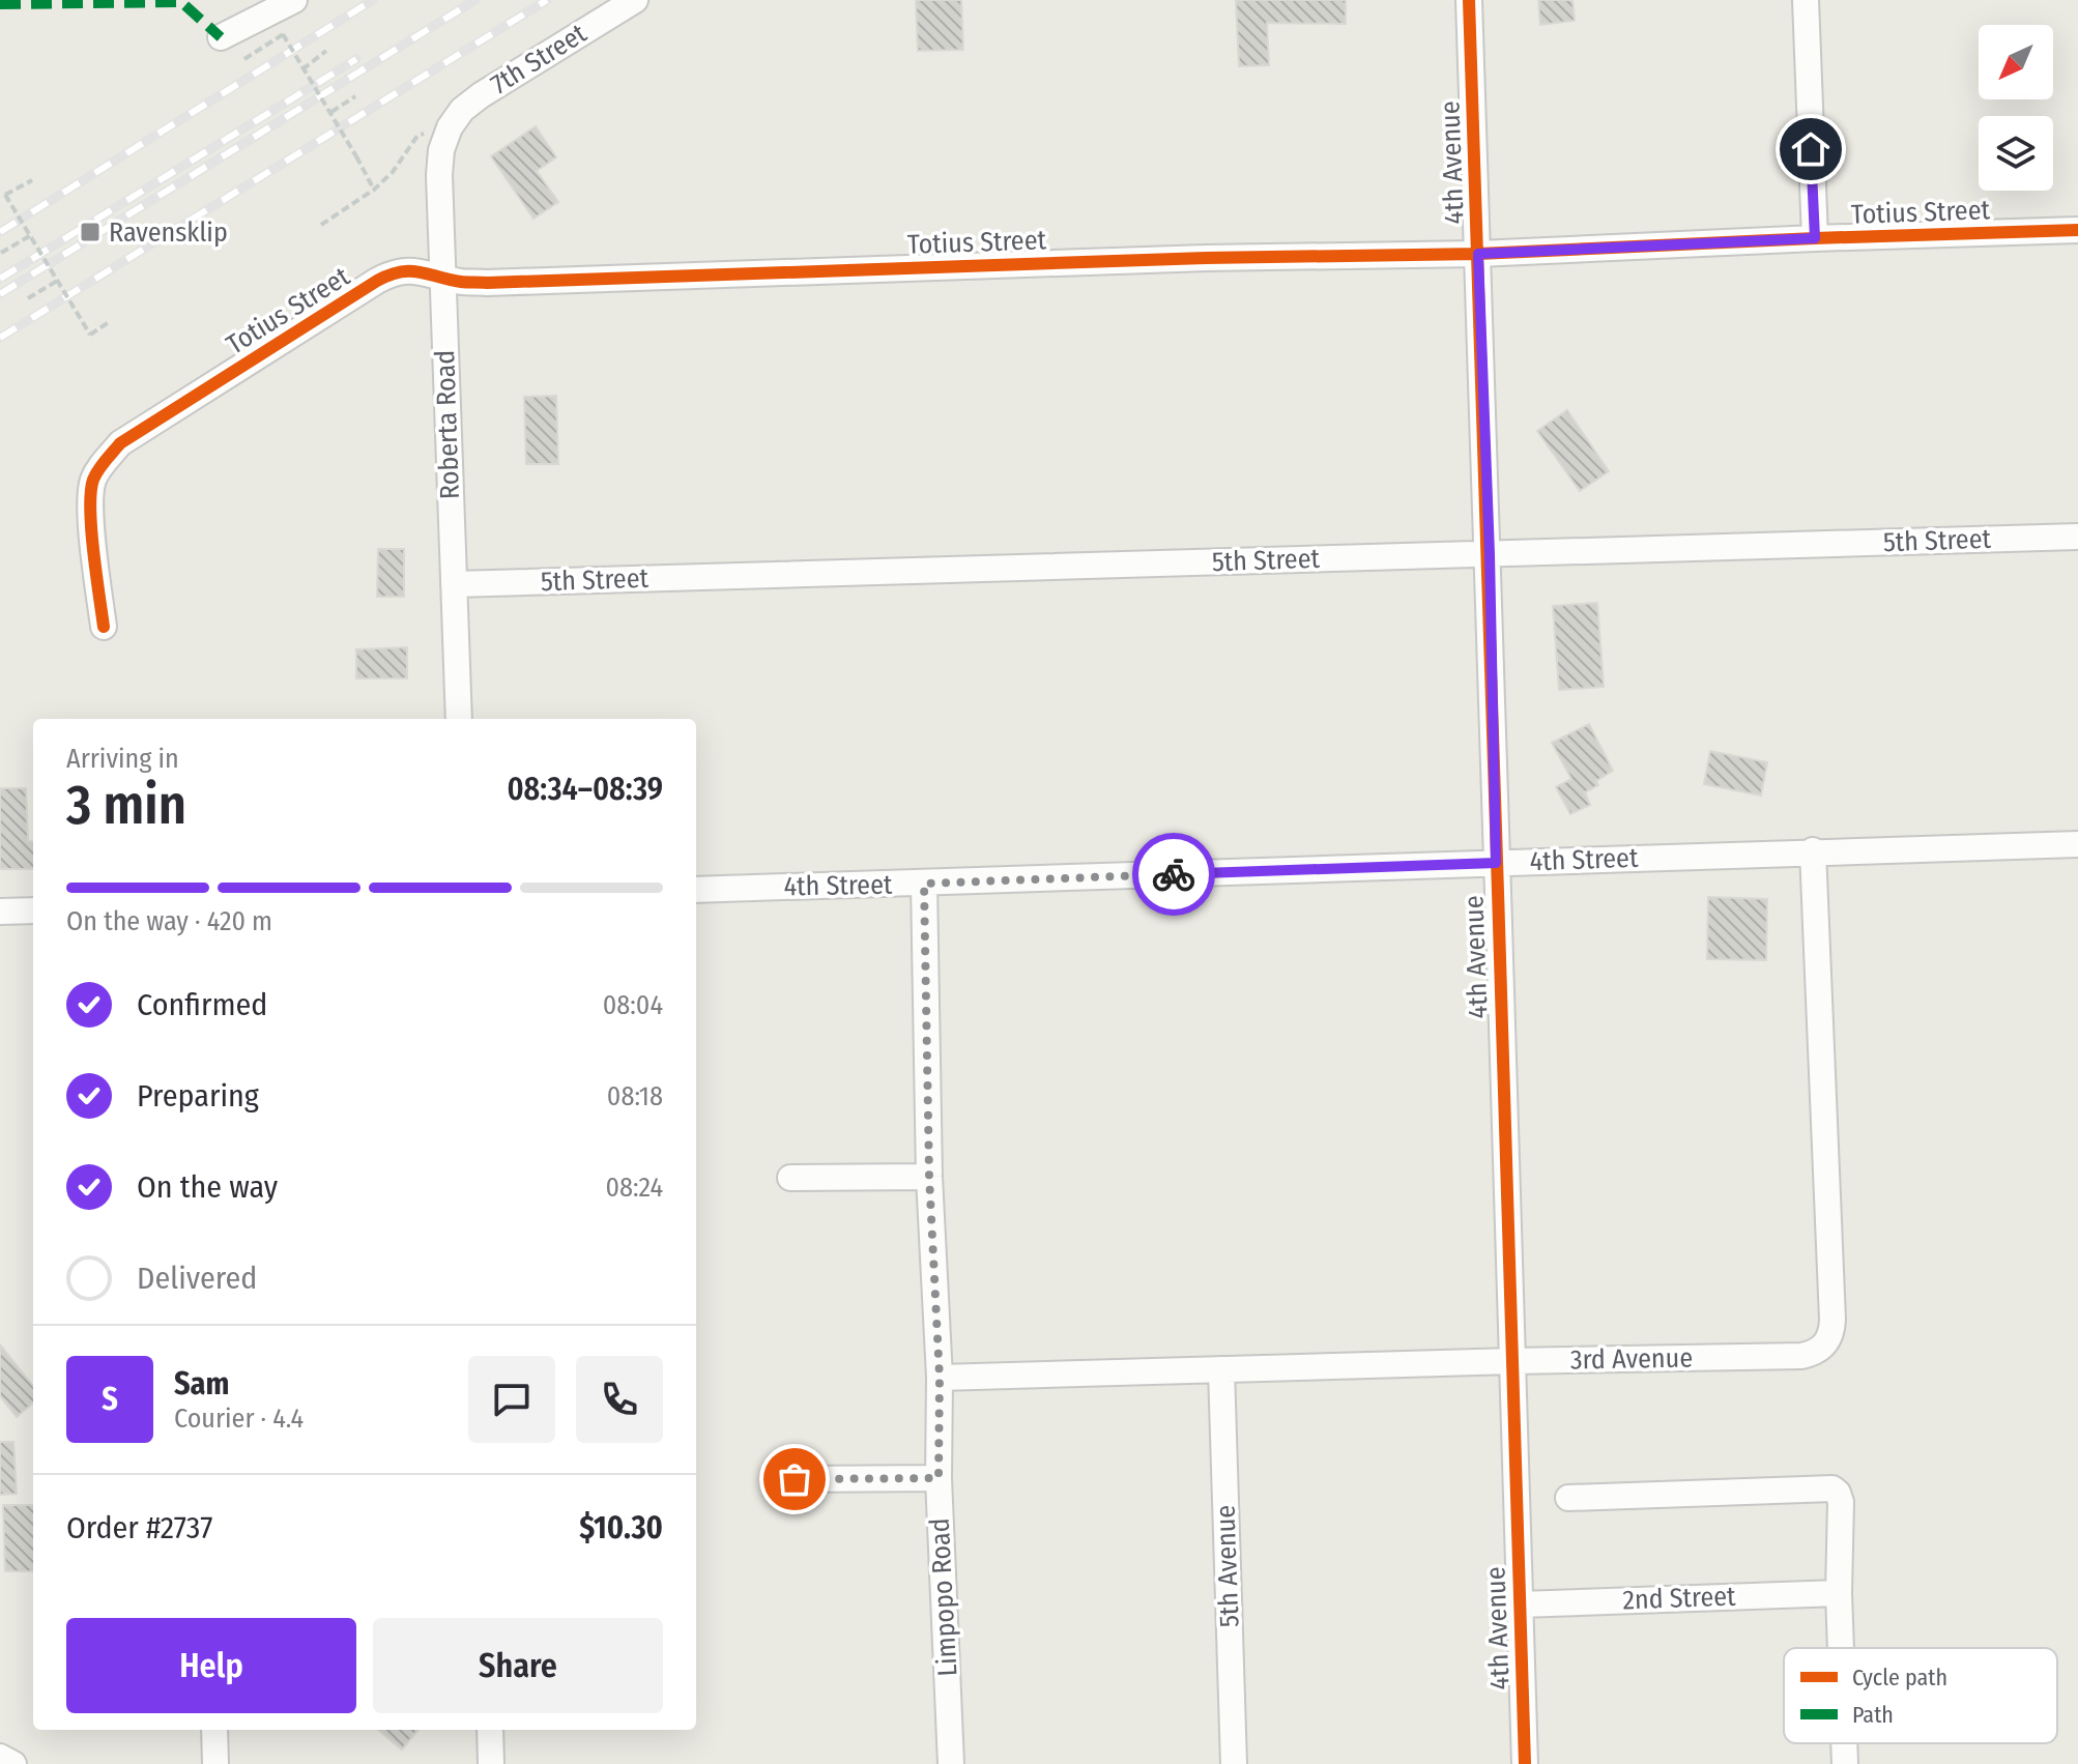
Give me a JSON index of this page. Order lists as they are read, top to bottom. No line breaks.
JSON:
{"streets":{"street":["7th Street","4th Avenue","Totius Street","Roberta Road","5th Street","4th Street","3rd Avenue","5th Avenue","Limpopo Road","2nd Street"]},"crossings":[["7th Street","Roberta Road"],["4th Avenue","Totius Street"],["4th Avenue","5th Street"],["4th Avenue","4th Street"],["4th Avenue","3rd Avenue"],["4th Avenue","2nd Street"],["Totius Street","Roberta Road"],["Roberta Road","5th Street"],["4th Street","3rd Avenue"],["4th Street","Limpopo Road"],["3rd Avenue","5th Avenue"],["3rd Avenue","Limpopo Road"]],"places":{"transit":["Ravensklip"]},"legend":["Cycle path","Path"],"north":"bottom left","page":{"heading":["3 min","Arriving in","08:34–08:39"],"panel":["Sam","Courier · 4.4","Order #2737","$10.30"],"bar":"On the way · 420 m","list":[["Confirmed","08:04"],["Preparing","08:18"],["On the way","08:24"],"Delivered"],"round":"S","buttons":["Help","Share"]}}
